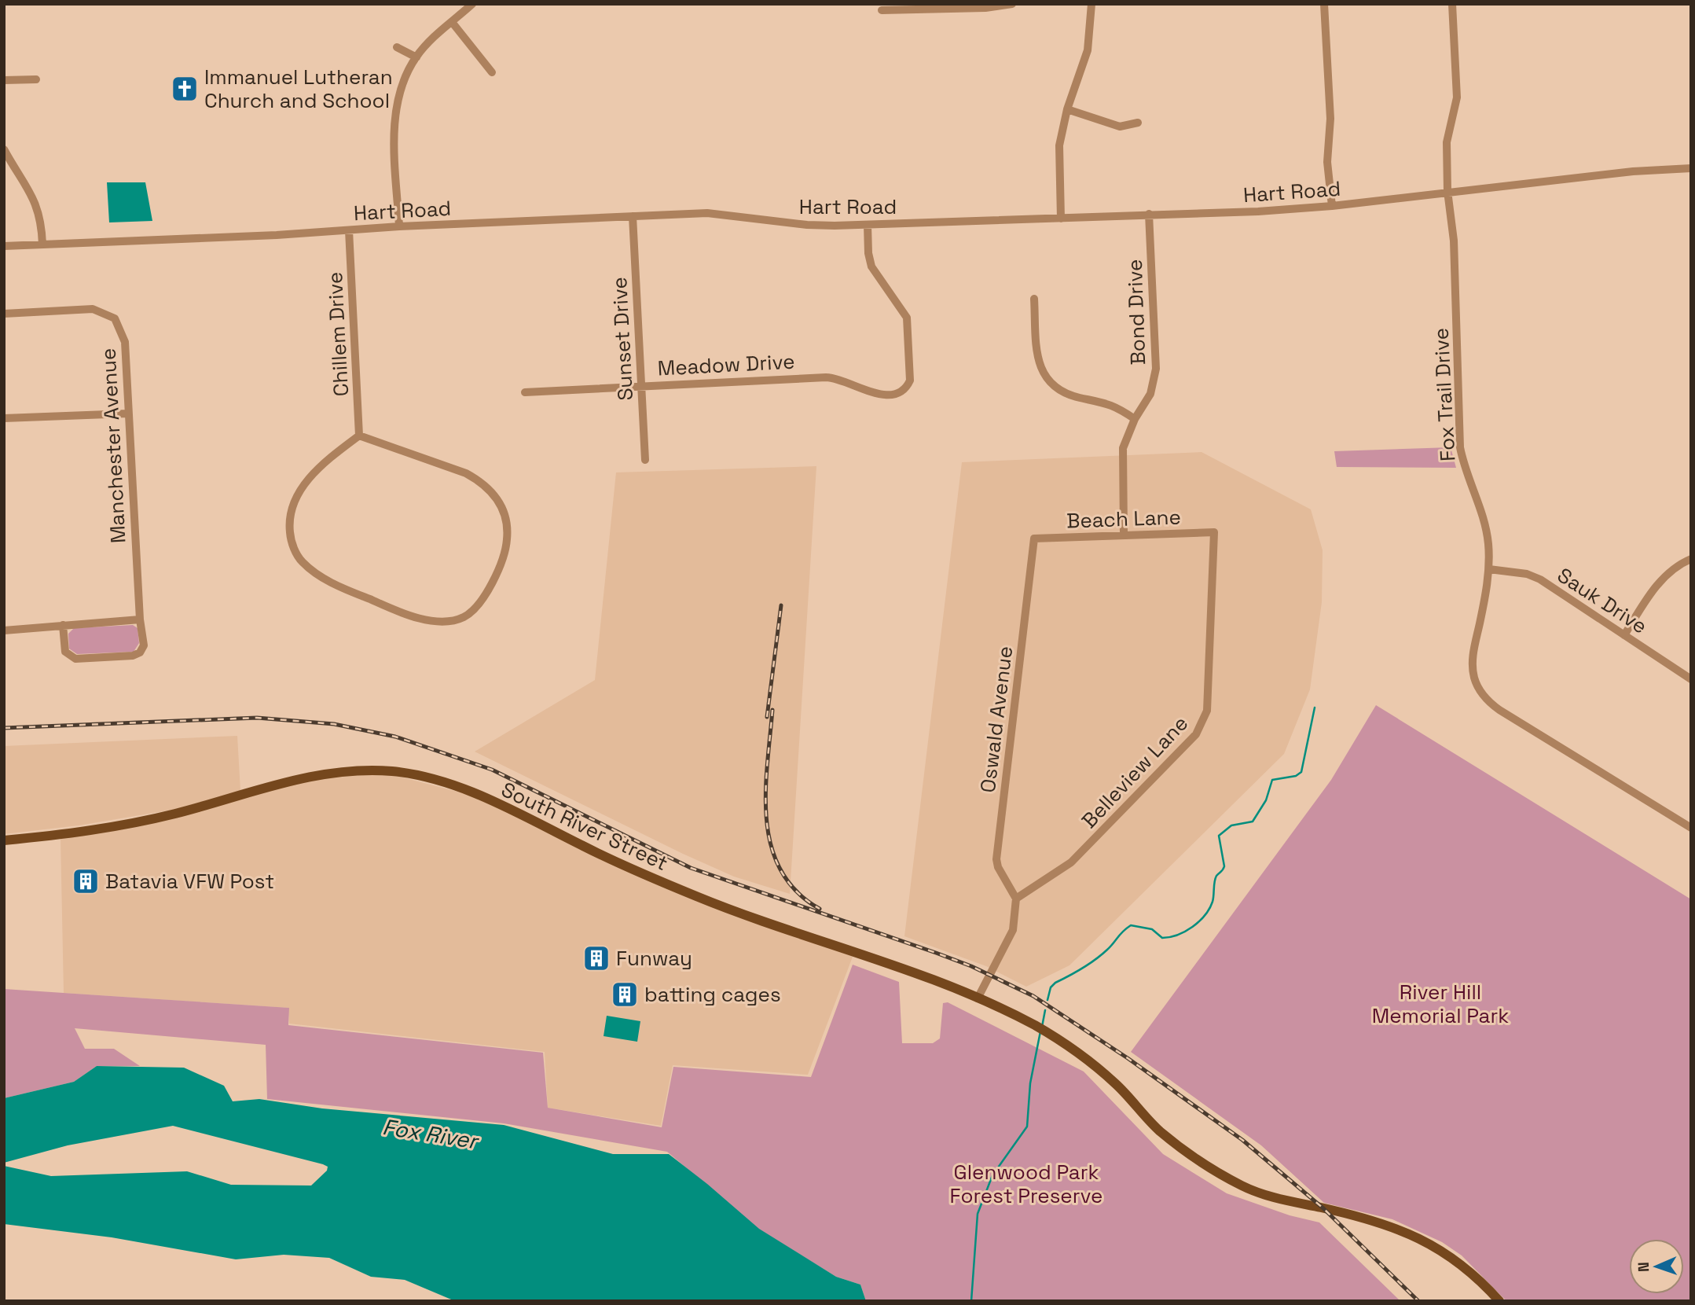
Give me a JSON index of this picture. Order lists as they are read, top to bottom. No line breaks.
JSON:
{"streets":{"main road":["South River Street"],"street":["Hart Road","Bond Drive","Chillem Drive","Sunset Drive","Meadow Drive","Fox Trail Drive","Manchester Avenue","Beach Lane","Sauk Drive","Oswald Avenue","Belleview Lane"]},"crossings":[["Hart Road","Bond Drive"],["Hart Road","Chillem Drive"],["Hart Road","Sunset Drive"],["Hart Road","Meadow Drive"],["Hart Road","Fox Trail Drive"],["Bond Drive","Beach Lane"],["Sunset Drive","Meadow Drive"],["Fox Trail Drive","Sauk Drive"],["Beach Lane","Oswald Avenue"],["Beach Lane","Belleview Lane"],["Oswald Avenue","Belleview Lane"]],"water":["Fox River"],"parks":["River Hill Memorial Park","Glenwood Park Forest Preserve"],"places":{"church":["Immanuel Lutheran Church and School"],"building":["Batavia VFW Post","Funway","batting cages"]},"north":"left"}
